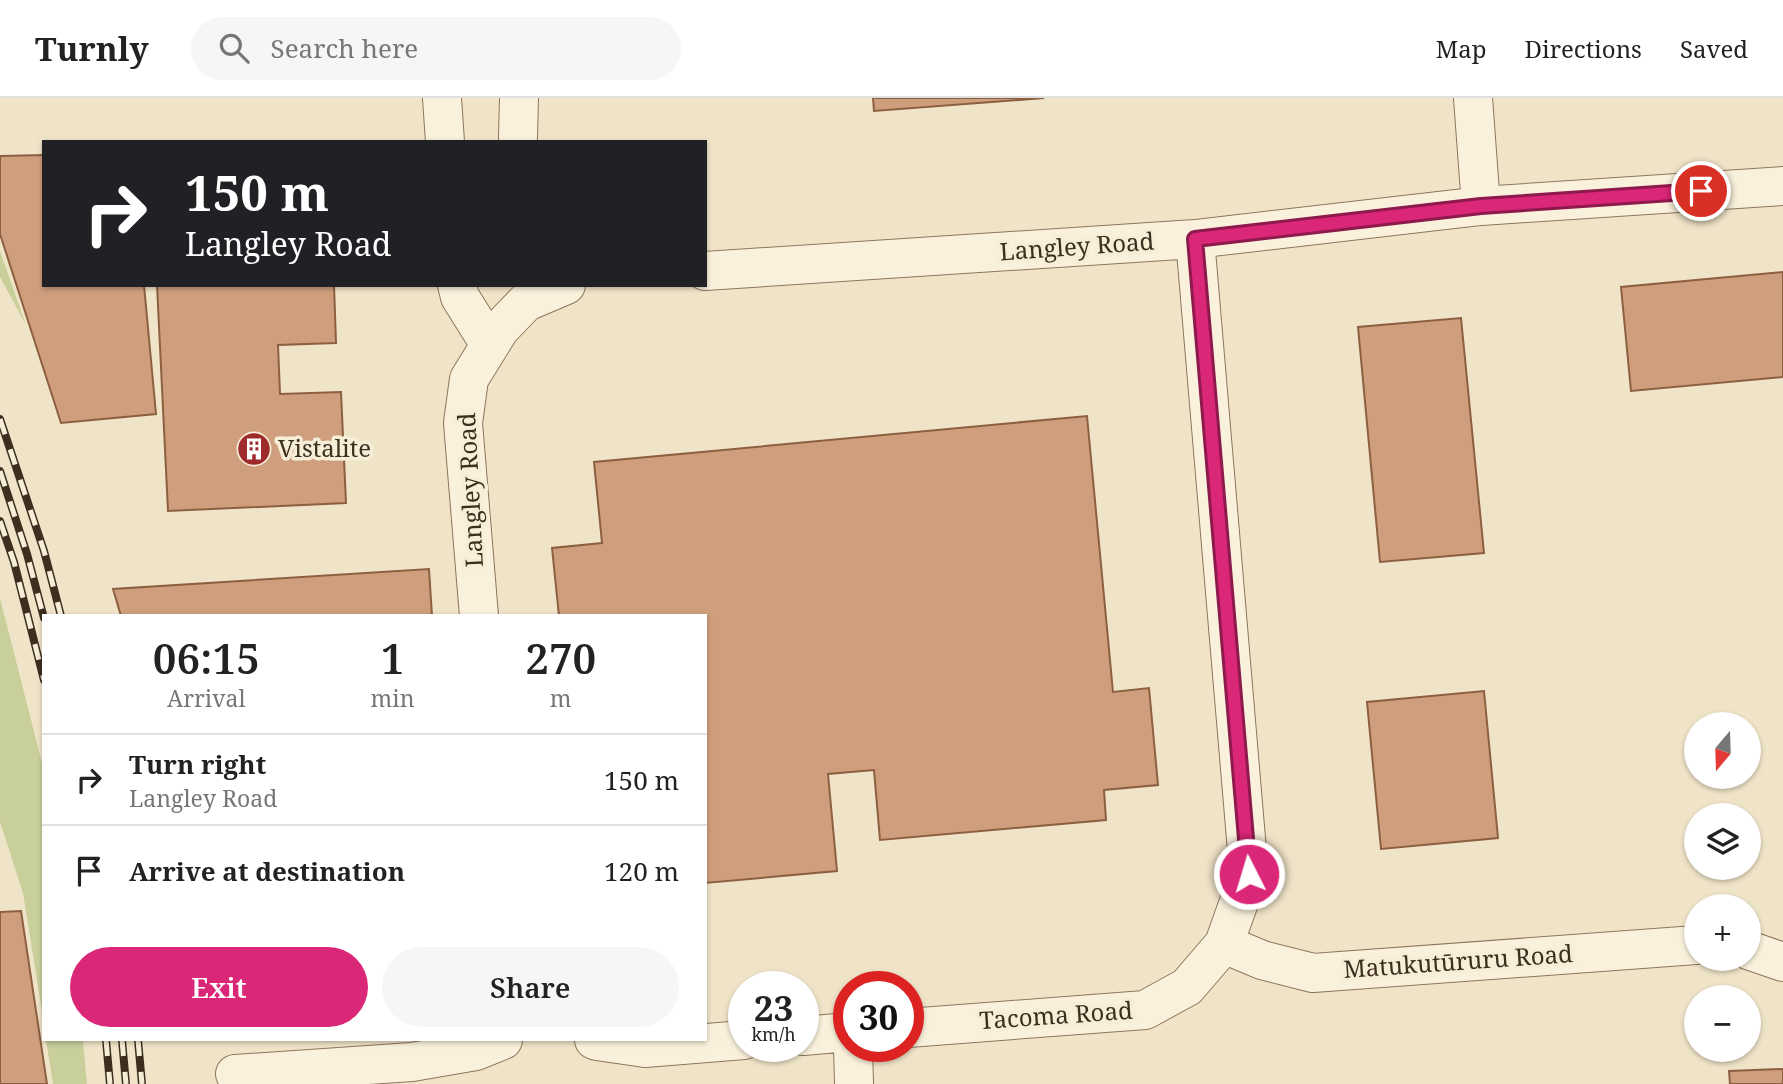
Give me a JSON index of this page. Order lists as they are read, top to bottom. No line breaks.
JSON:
{"streets":{"street":["Langley Road","Matukutūruru Road","Tacoma Road"]},"crossings":[["Langley Road","Tacoma Road"],["Matukutūruru Road","Tacoma Road"]],"places":{"building":["Vistalite"]},"north":"bottom","page":{"header":"Turnly","search":"Search here","nav":["Map","Directions","Saved"],"turn":["150 m","Langley Road"],"eta":["06:15","Arrival","1","min","270","m"],"map_buttons":["+","−"],"list":[{"name":"Turn right","note":"Langley Road","value":"150 m"},{"name":"Arrive at destination","value":"120 m"}],"buttons":["Exit","Share"],"speed":"23 km/h","limit":"30"}}
